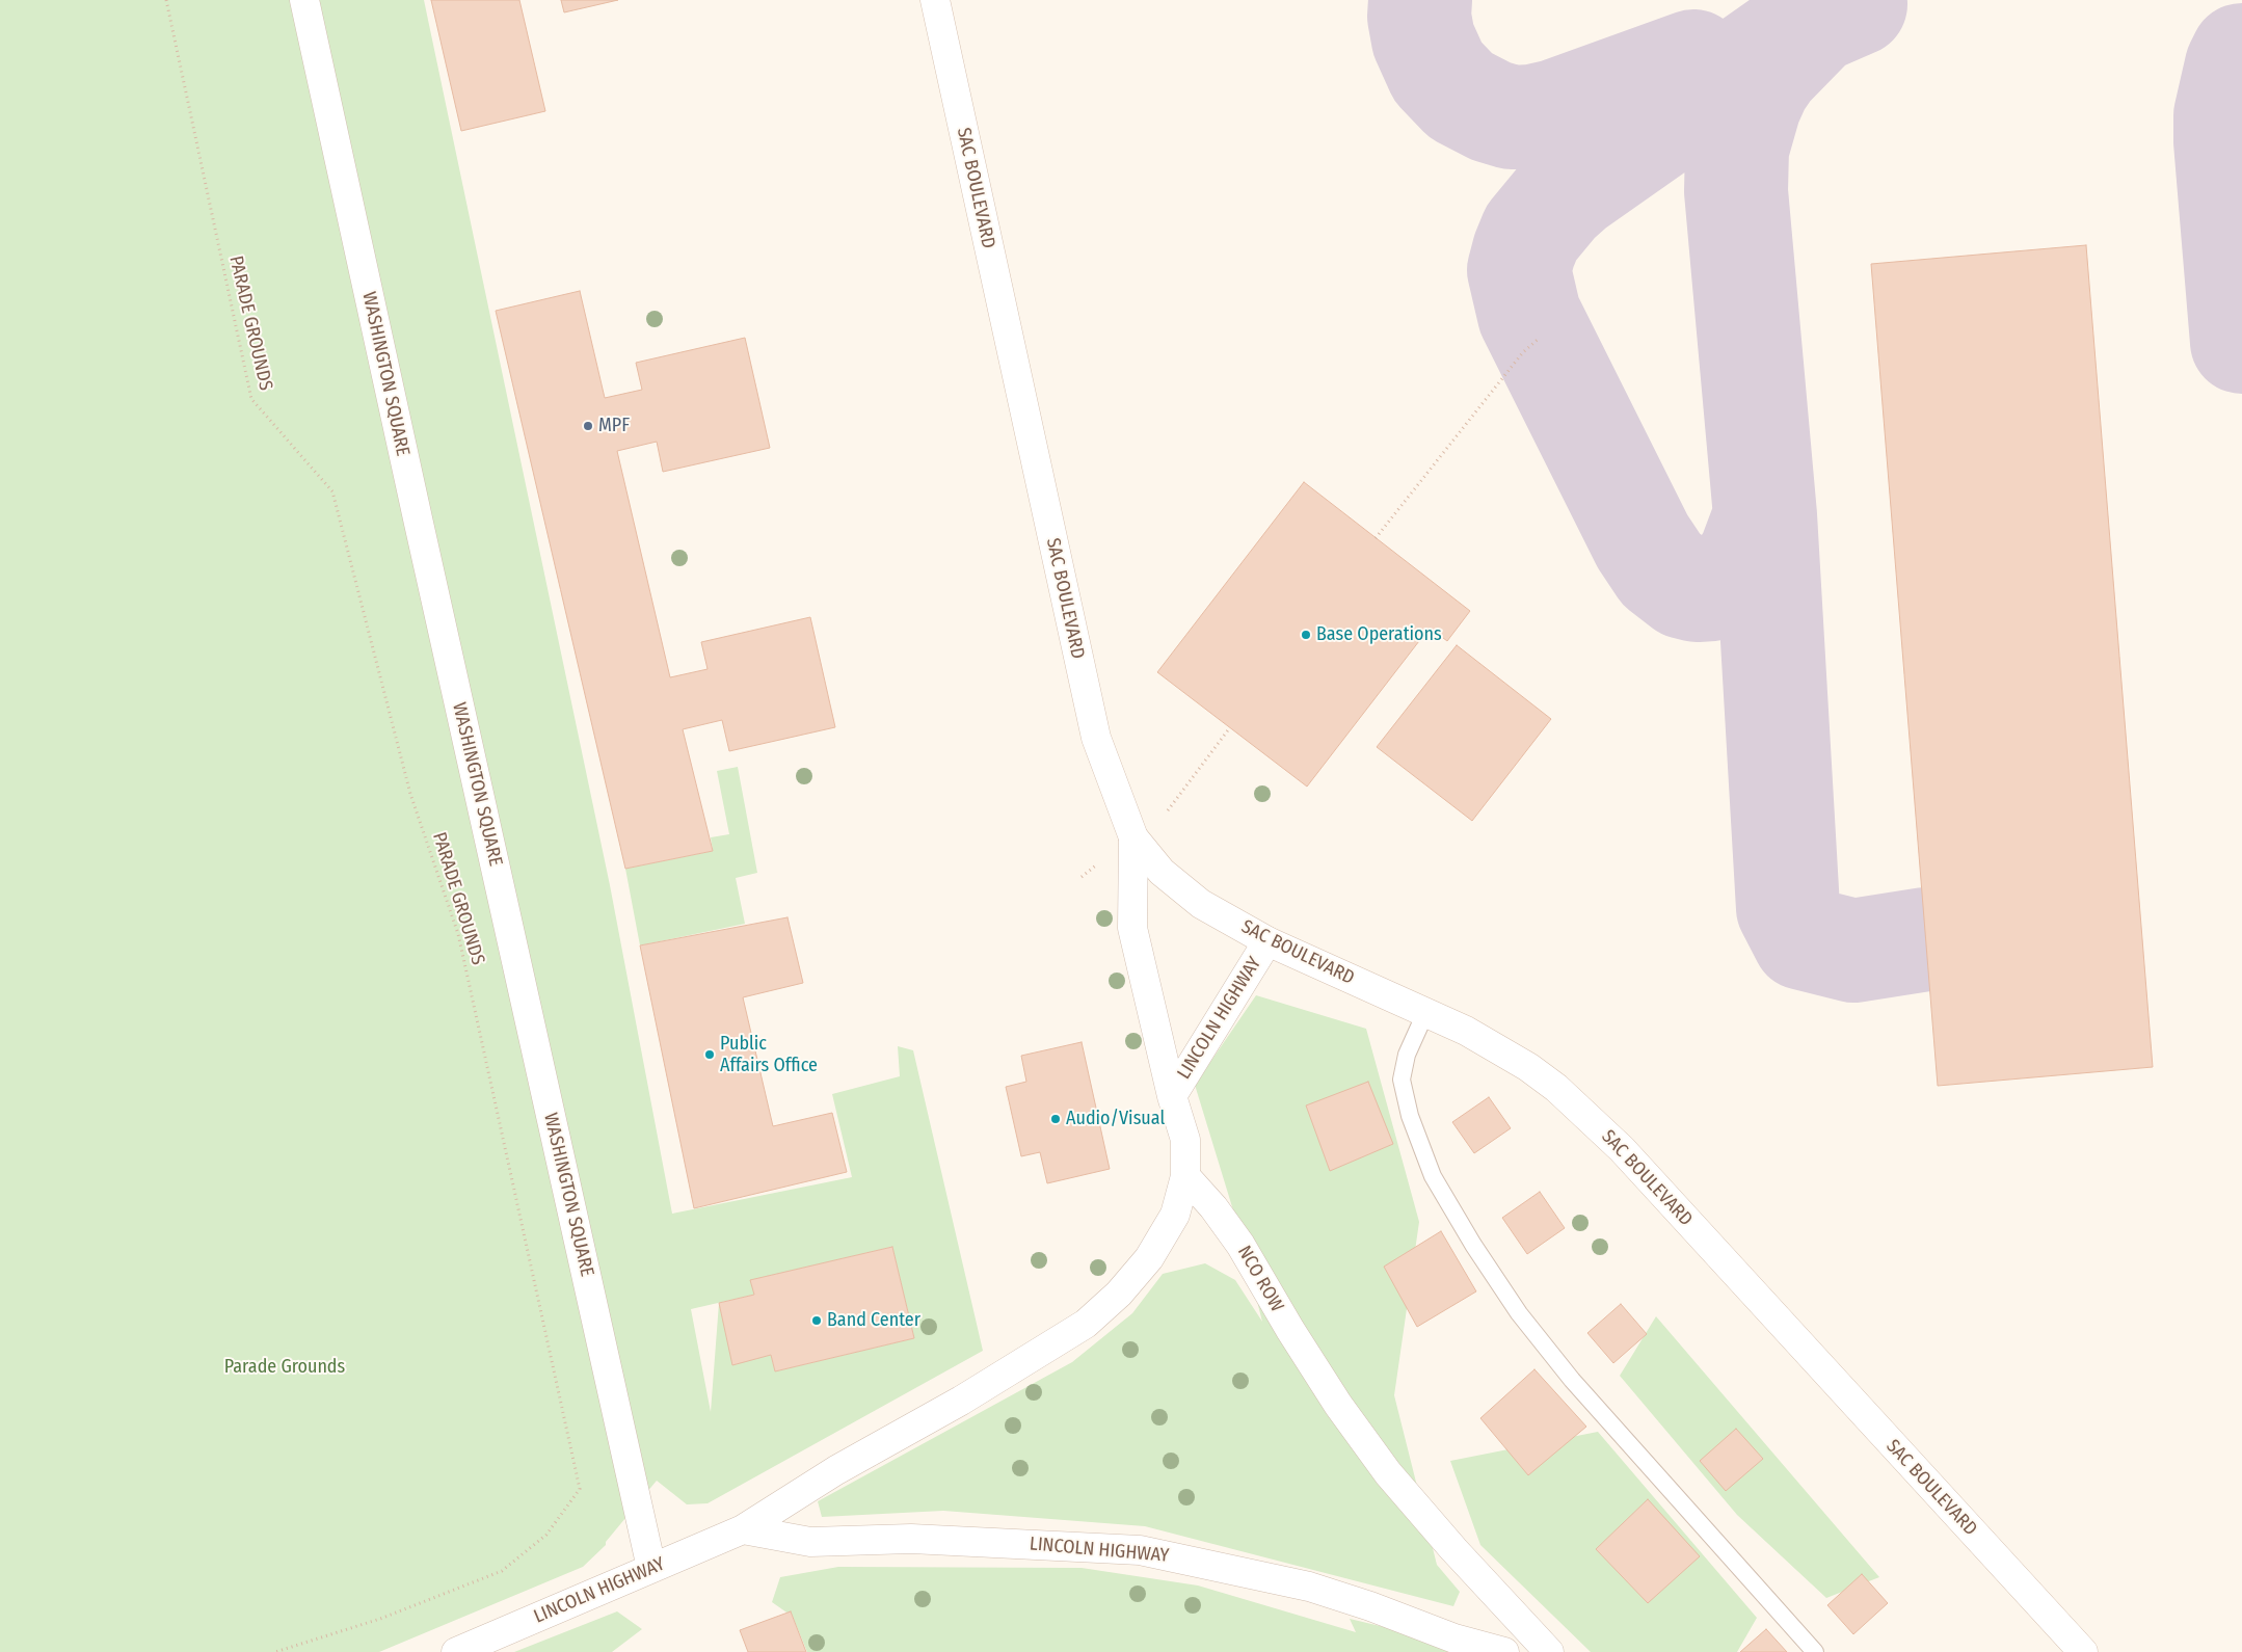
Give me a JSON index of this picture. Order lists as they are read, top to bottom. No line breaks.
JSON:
{"streets":{"street":["SAC BOULEVARD","WASHINGTON SQUARE","LINCOLN HIGHWAY","NCO ROW"],"path":["PARADE GROUNDS"]},"crossings":[["SAC BOULEVARD","LINCOLN HIGHWAY"],["WASHINGTON SQUARE","LINCOLN HIGHWAY"],["LINCOLN HIGHWAY","NCO ROW"]],"parks":["Parade Grounds"],"places":["MPF","Base Operations","Public Affairs Office","Audio/Visual","Band Center"]}
